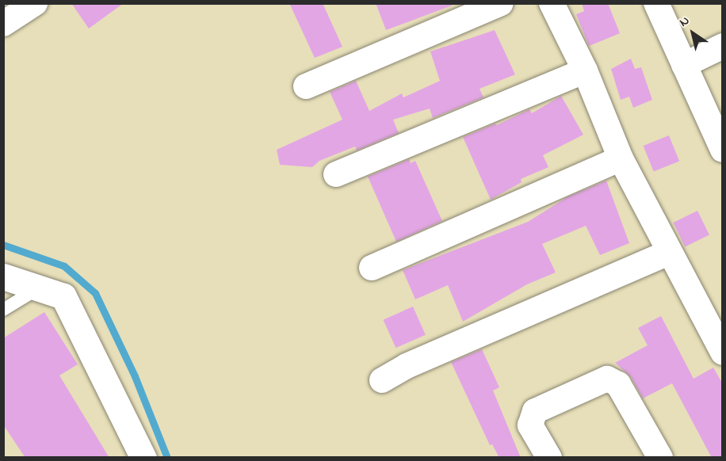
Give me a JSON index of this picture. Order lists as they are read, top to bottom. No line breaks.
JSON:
{"north":"top left"}
